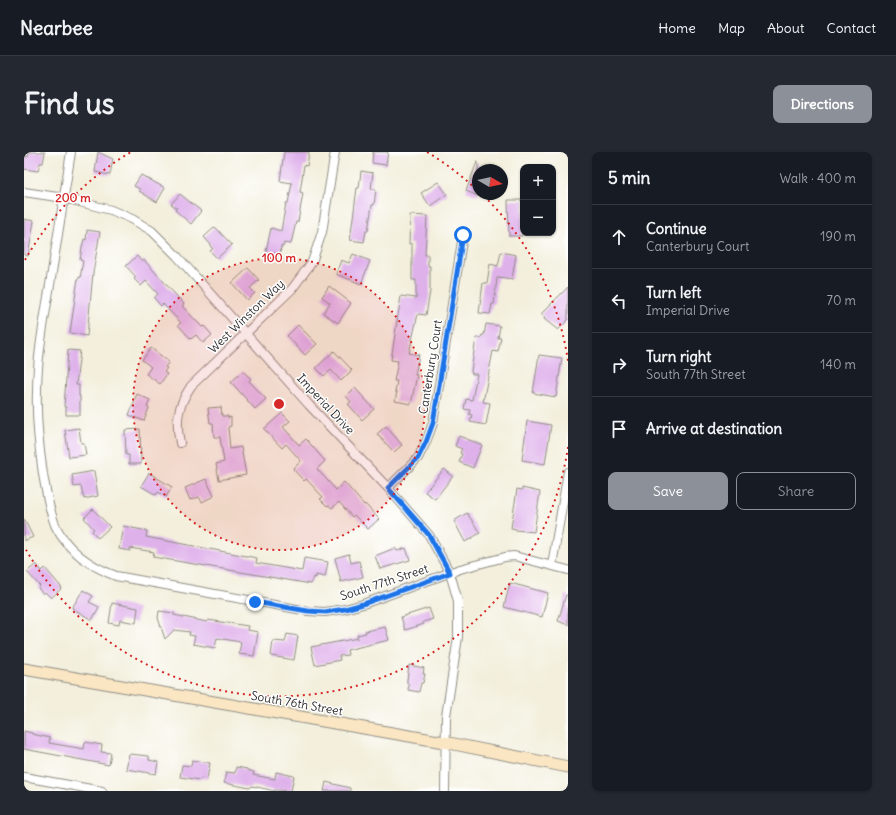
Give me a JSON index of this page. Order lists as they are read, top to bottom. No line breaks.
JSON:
{"streets":{"main road":["South 76th Street"],"street":["West Winston Way","Canterbury Court","Imperial Drive","South 77th Street"]},"crossings":[["West Winston Way","Imperial Drive"],["Canterbury Court","Imperial Drive"],["Imperial Drive","South 77th Street"],["Imperial Drive","South 76th Street"]],"north":"right","page":{"header":"Nearbee","nav":["Home","Map","About","Contact"],"buttons":["Directions",["Save","Share"]],"title":"Find us","heading":["5 min","Walk · 400 m"],"map_buttons":["+","−"],"list":[["Continue","Canterbury Court","190 m"],["Turn left","Imperial Drive","70 m"],["Turn right","South 77th Street","140 m"],"Arrive at destination"]},"rings":["200 m","100 m"]}
